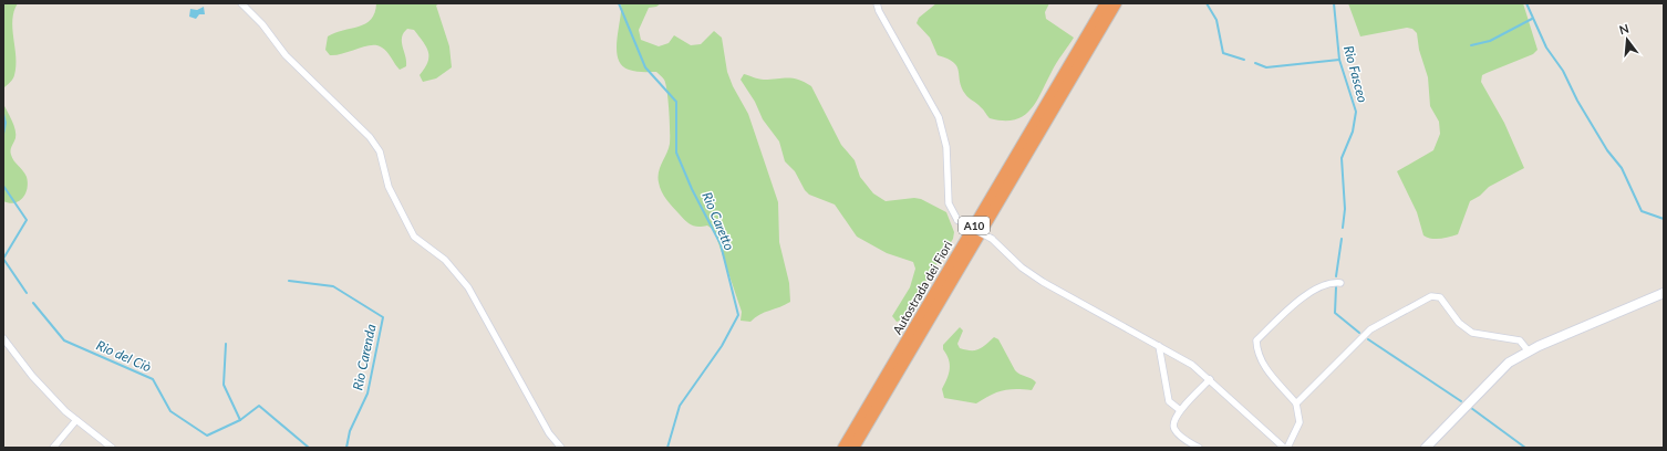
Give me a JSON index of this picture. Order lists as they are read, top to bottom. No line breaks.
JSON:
{"streets":{"highway":["A10","Autostrada dei Fiori"]},"water":["Rio Fasceo","Rio Caretto","Rio del Ciò","Rio Carenda"],"north":"top"}
